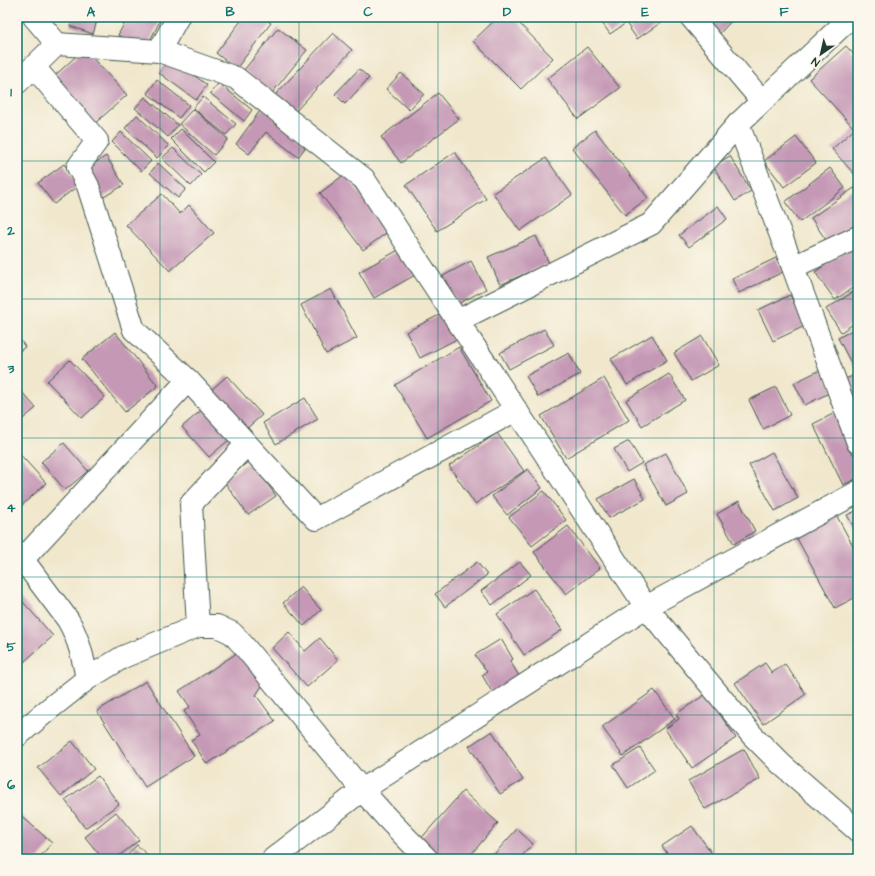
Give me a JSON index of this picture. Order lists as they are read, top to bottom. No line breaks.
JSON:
{"north":"bottom left","grid":{"columns":["A","B","C","D","E","F"],"rows":["1","2","3","4","5","6"]}}
